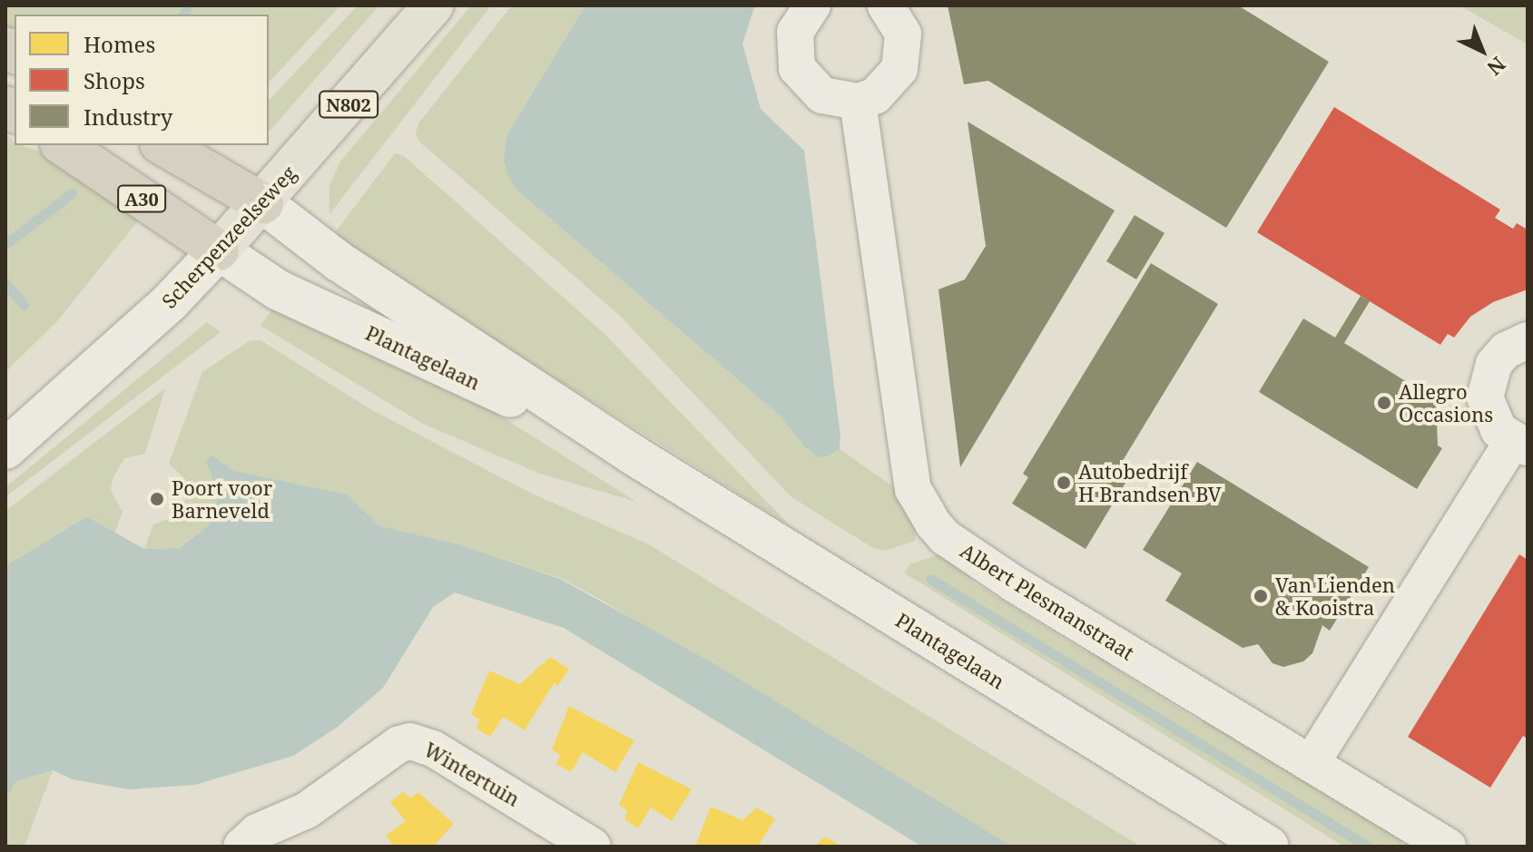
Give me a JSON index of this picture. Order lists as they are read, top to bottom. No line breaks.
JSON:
{"streets":{"highway":["A30"],"main road":["N802","Scherpenzeelseweg","Plantagelaan"],"street":["Albert Plesmanstraat","Wintertuin"]},"crossings":[["A30","Scherpenzeelseweg"],["A30","Plantagelaan"],["Scherpenzeelseweg","Plantagelaan"]],"places":["Allegro Occasions","Autobedrijf H Brandsen BV","Poort voor Barneveld","Van Lienden & Kooistra"],"legend":["Homes","Shops","Industry"],"north":"bottom right"}
